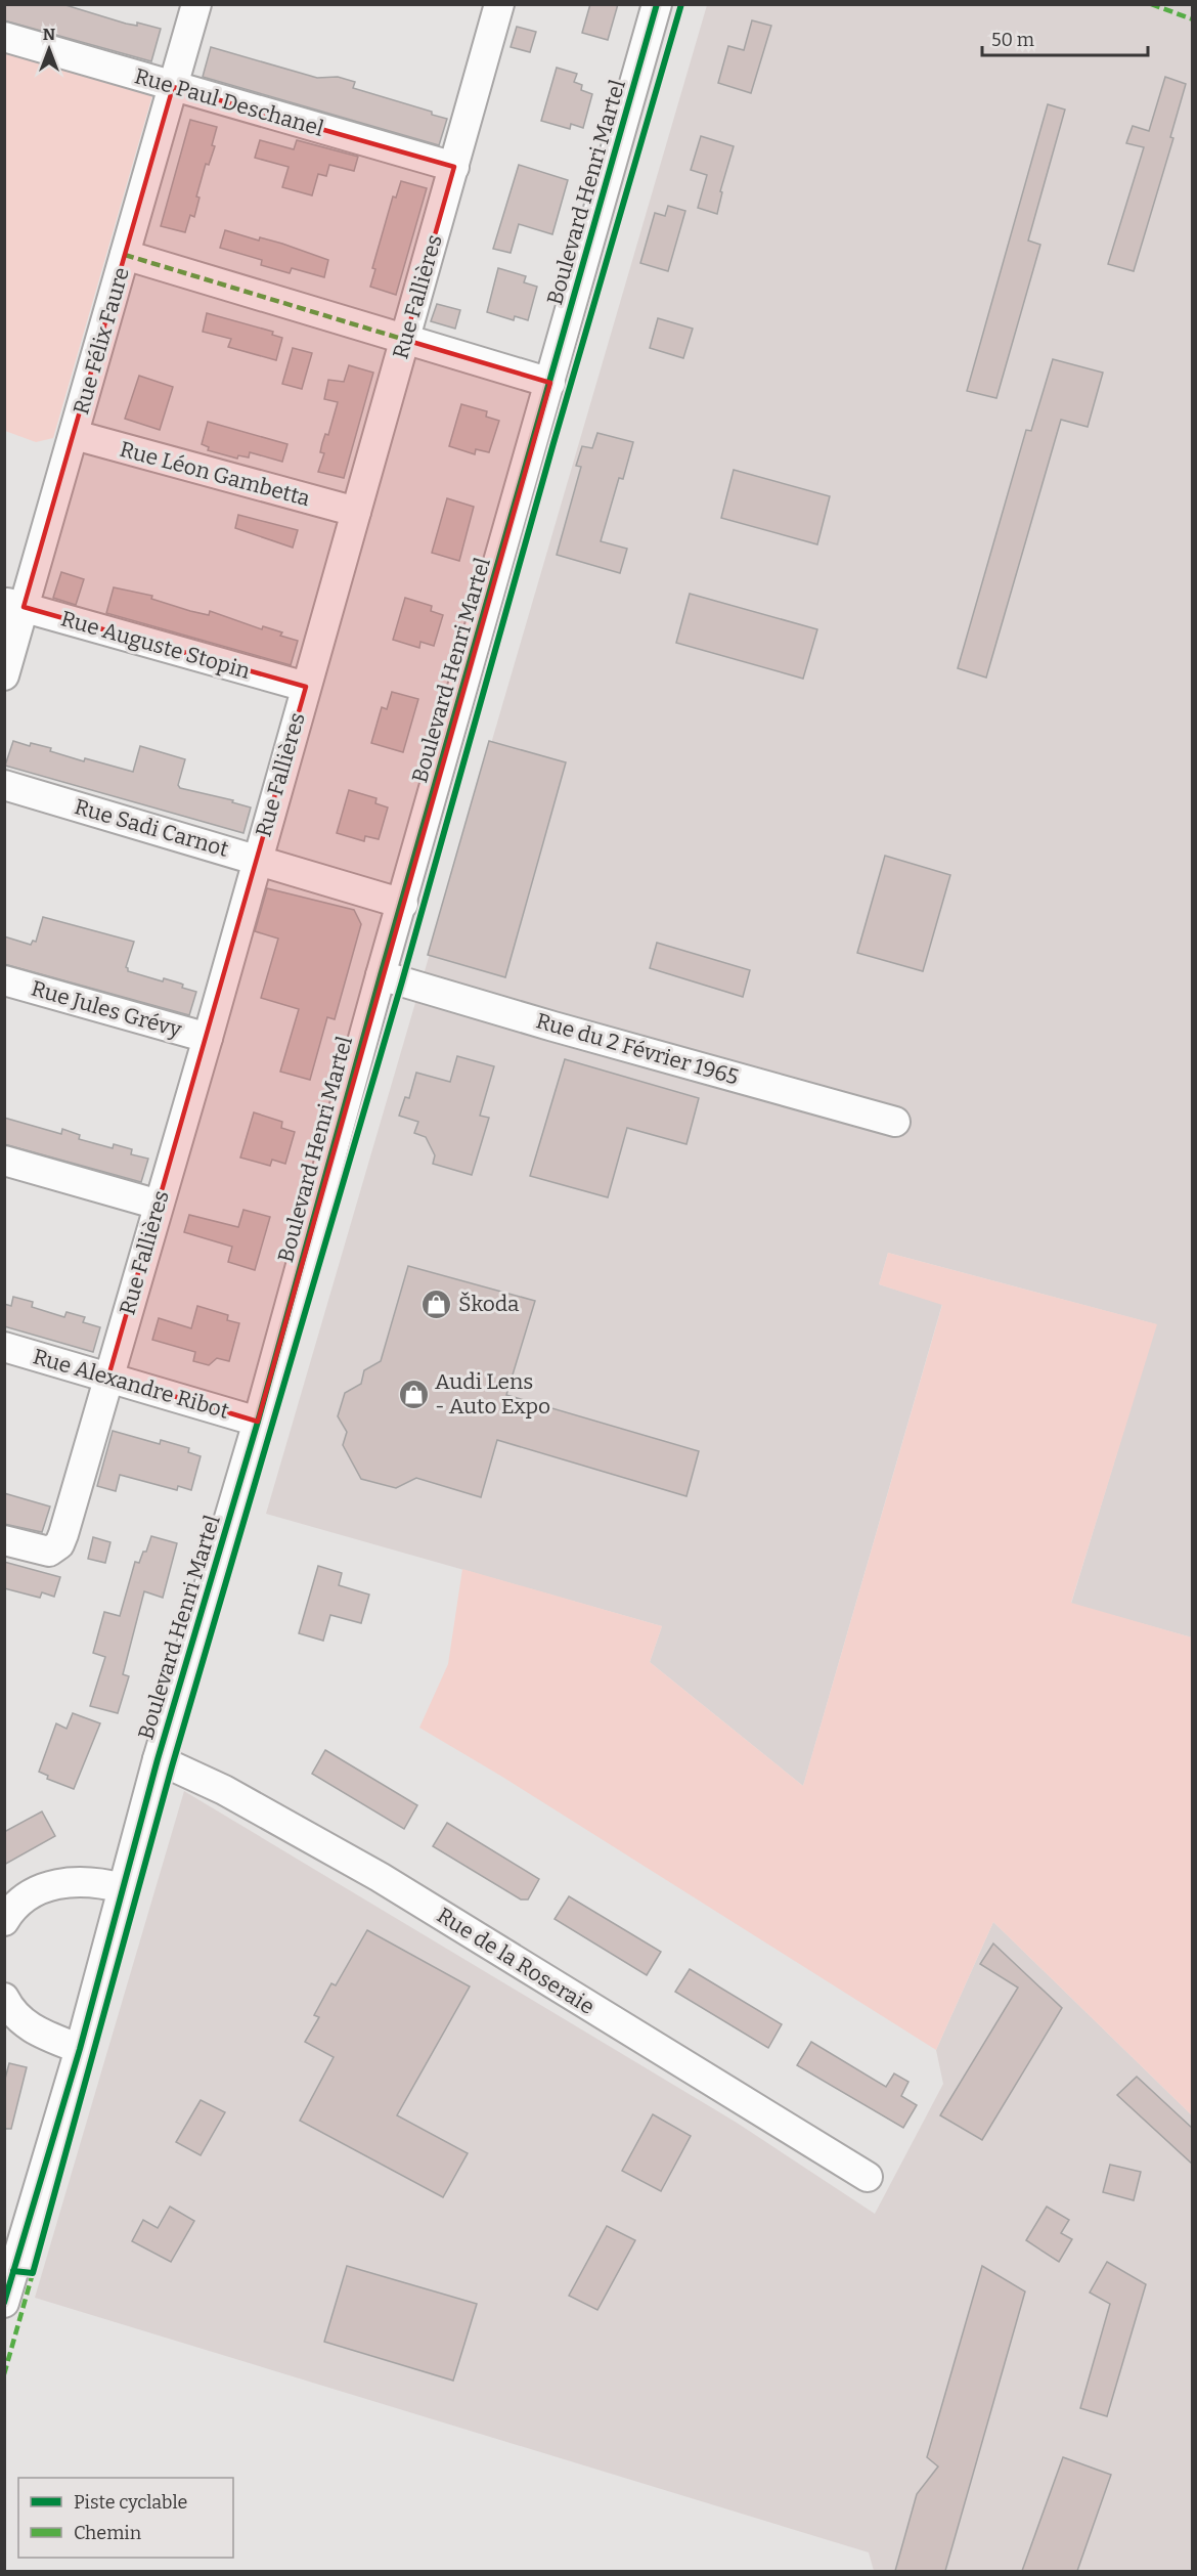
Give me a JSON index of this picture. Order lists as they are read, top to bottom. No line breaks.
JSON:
{"streets":{"street":["Rue Paul Deschanel","Boulevard Henri Martel","Rue Fallières","Rue Félix Faure","Rue Léon Gambetta","Rue Auguste Stopin","Rue Sadi Carnot","Rue Jules Grévy","Rue du 2 Février 1965","Rue Alexandre Ribot","Rue de la Roseraie"]},"crossings":[["Rue Paul Deschanel","Rue Fallières"],["Rue Paul Deschanel","Rue Félix Faure"],["Boulevard Henri Martel","Rue Sadi Carnot"],["Boulevard Henri Martel","Rue du 2 Février 1965"],["Boulevard Henri Martel","Rue Alexandre Ribot"],["Boulevard Henri Martel","Rue de la Roseraie"],["Rue Fallières","Rue Léon Gambetta"],["Rue Fallières","Rue Auguste Stopin"],["Rue Fallières","Rue Sadi Carnot"],["Rue Fallières","Rue Jules Grévy"],["Rue Fallières","Rue Alexandre Ribot"],["Rue Félix Faure","Rue Léon Gambetta"],["Rue Félix Faure","Rue Auguste Stopin"]],"places":{"shop":["Škoda","Audi Lens - Auto Expo"]},"legend":["Piste cyclable","Chemin"],"scale_bar":"50 m","north":"top"}
